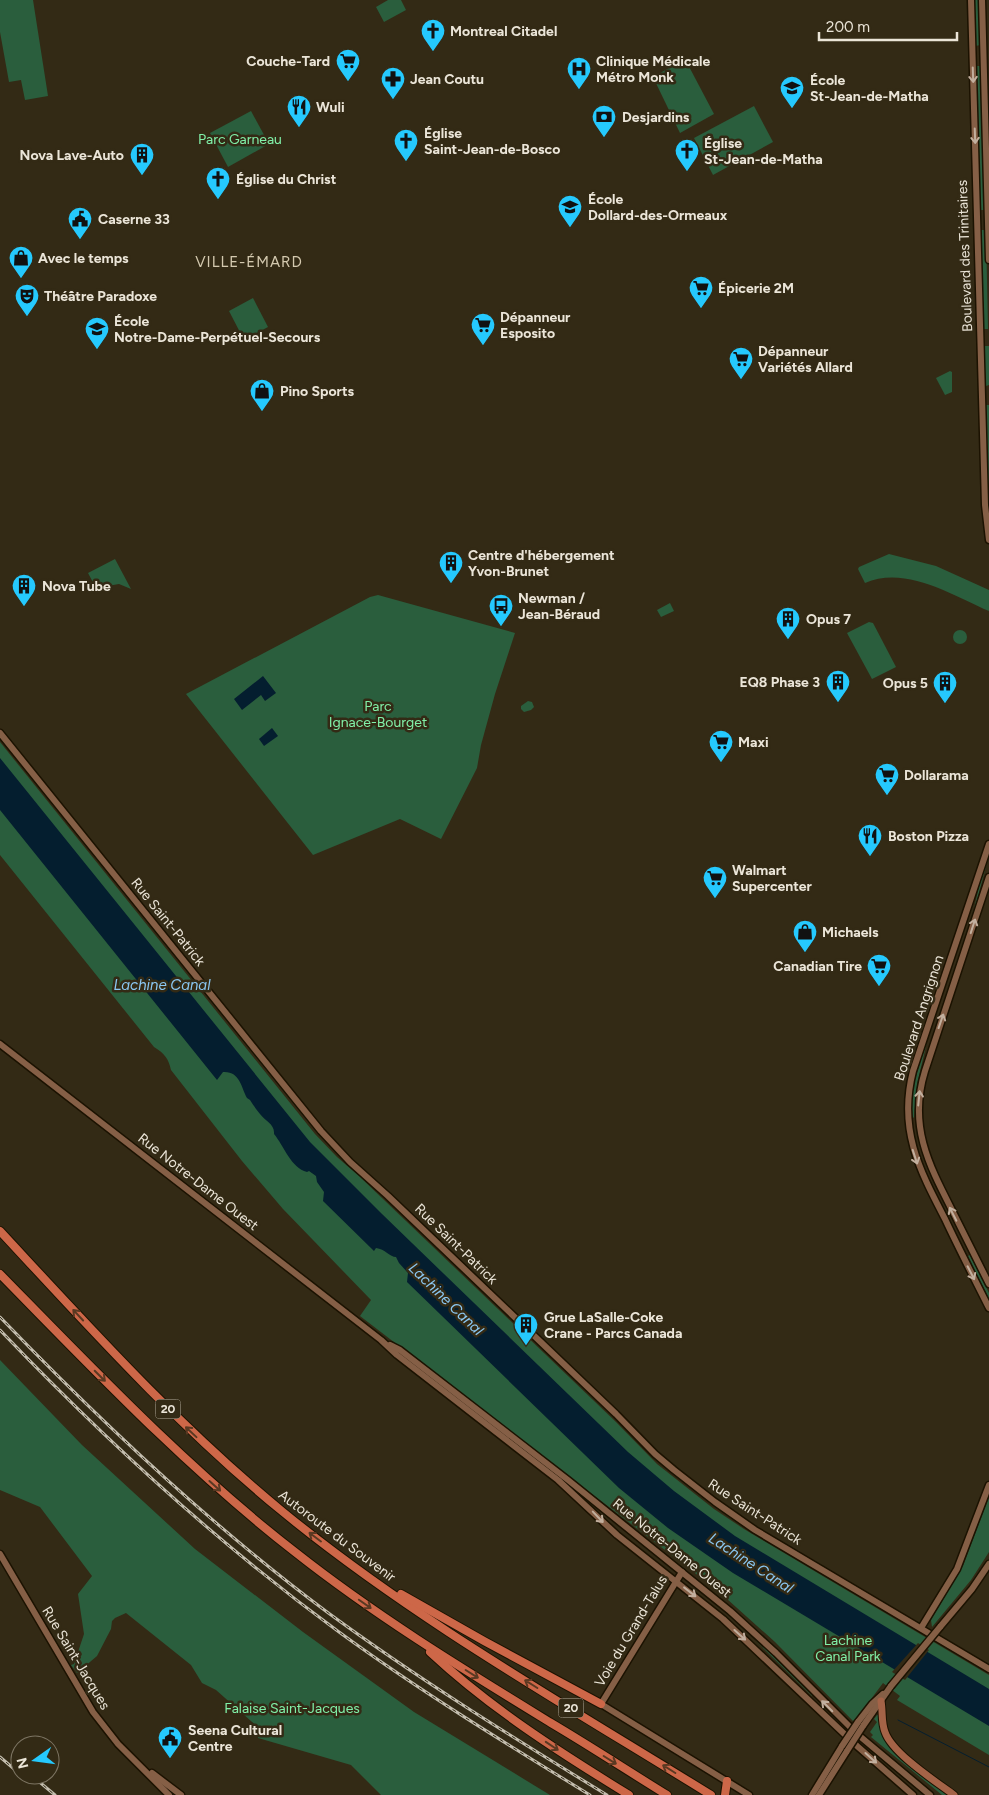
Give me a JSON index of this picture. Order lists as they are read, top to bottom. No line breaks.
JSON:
{"streets":{"highway":["20","Autoroute du Souvenir"],"main road":["Boulevard des Trinitaires","Rue Saint-Patrick","Boulevard Angrignon","Rue Notre-Dame Ouest","Voie du Grand-Talus","Rue Saint-Jacques"]},"crossings":[["Rue Notre-Dame Ouest","Voie du Grand-Talus"]],"districts":["VILLE-ÉMARD"],"water":["Lachine Canal"],"parks":["Parc Garneau","Parc Ignace-Bourget","Lachine Canal Park","Falaise Saint-Jacques"],"places":{"church":["Montreal Citadel","Église Saint-Jean-de-Bosco","Église St-Jean-de-Matha","Église du Christ"],"supermarket":["Couche-Tard","Épicerie 2M","Dépanneur Esposito","Dépanneur Variétés Allard","Maxi","Dollarama","Walmart Supercenter","Canadian Tire"],"hospital":["Clinique Médicale Métro Monk"],"pharmacy":["Jean Coutu"],"school or university":["École St-Jean-de-Matha","École Dollard-des-Ormeaux","École Notre-Dame-Perpétuel-Secours"],"restaurant":["Wuli","Boston Pizza"],"bank":["Desjardins"],"building":["Nova Lave-Auto","Centre d'hébergement Yvon-Brunet","Nova Tube","Opus 7","EQ8 Phase 3","Opus 5","Grue LaSalle-Coke Crane - Parcs Canada"],"public building":["Caserne 33","Seena Cultural Centre"],"shop":["Avec le temps","Pino Sports","Michaels"],"theatre":["Théâtre Paradoxe"],"bus stop":["Newman / Jean-Béraud"]},"scale_bar":"200 m","north":"left"}
